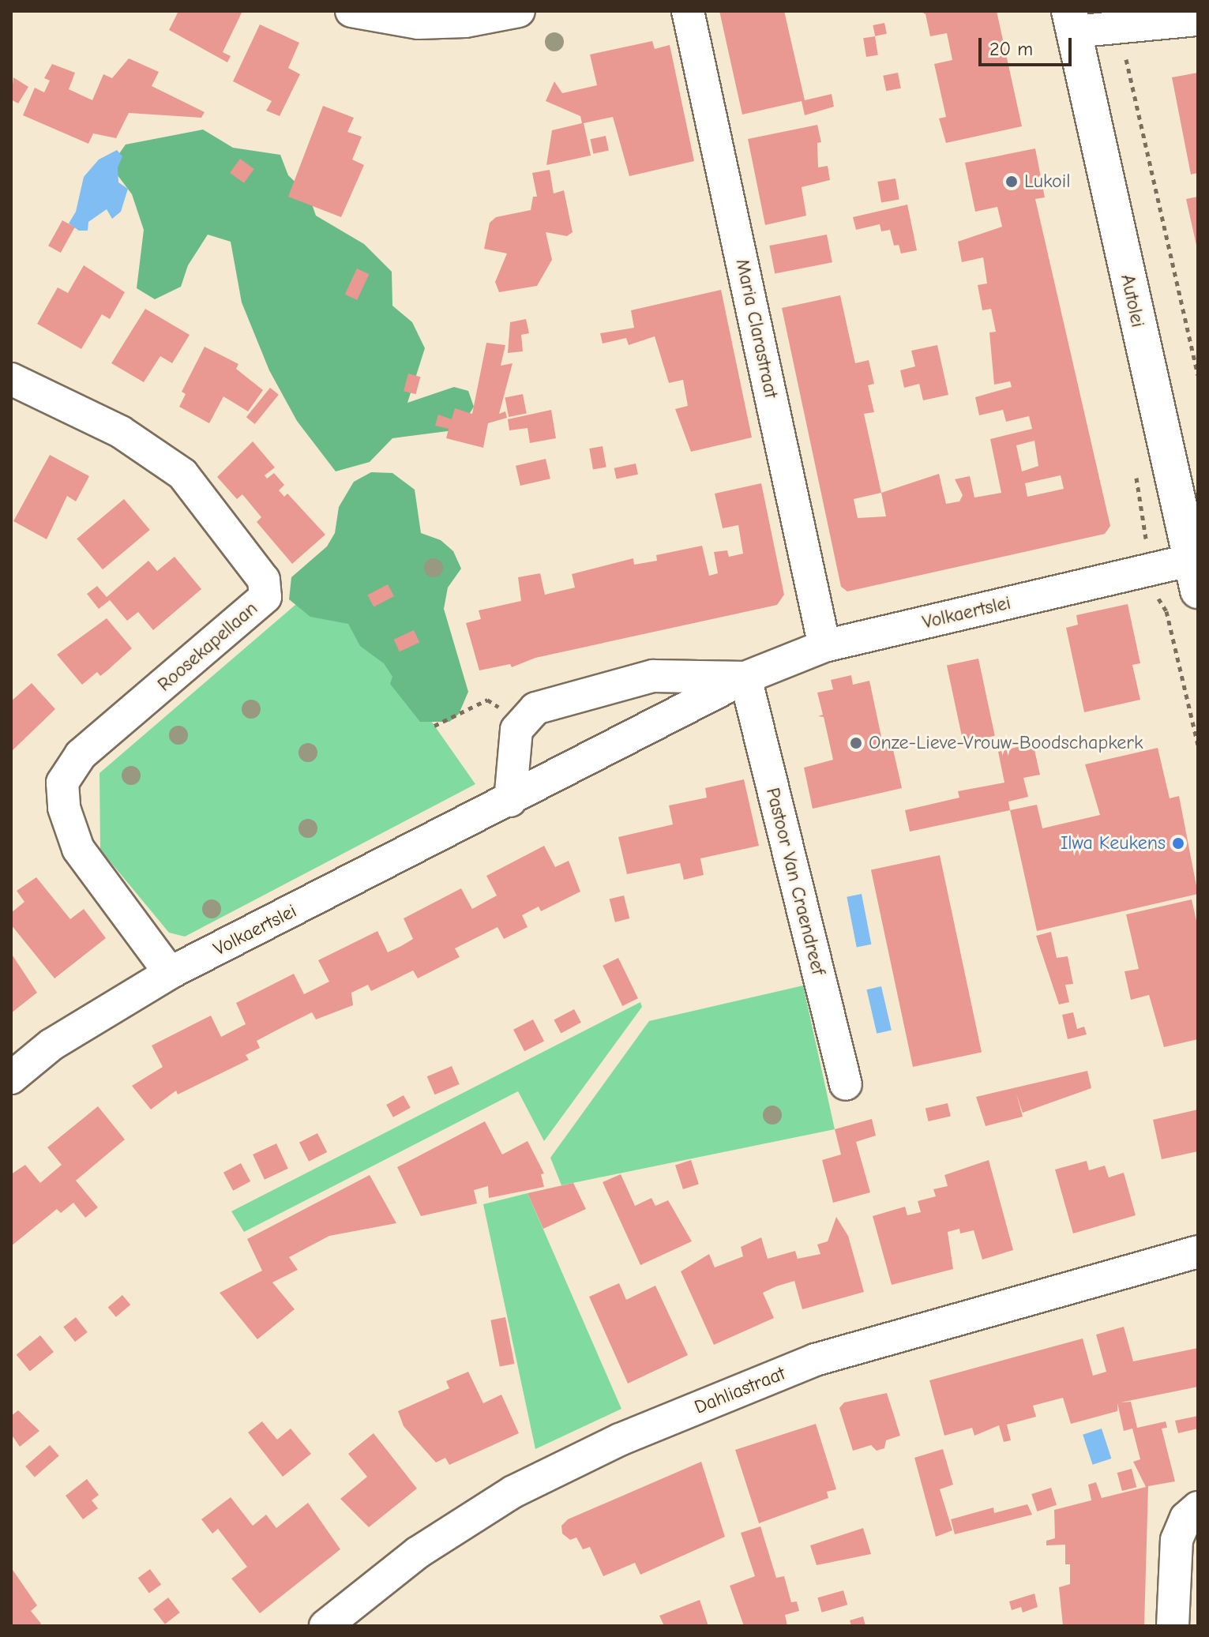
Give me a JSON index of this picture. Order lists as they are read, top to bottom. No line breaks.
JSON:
{"streets":{"main road":["Autolei"],"street":["Maria Clarastraat","Volkaertslei","Roosekapellaan","Pastoor Van Craendreef","Dahliastraat"]},"crossings":[["Autolei","Volkaertslei"],["Maria Clarastraat","Volkaertslei"],["Volkaertslei","Roosekapellaan"],["Volkaertslei","Pastoor Van Craendreef"]],"places":["Lukoil","Onze-Lieve-Vrouw-Boodschapkerk","Ilwa Keukens"],"scale_bar":"20 m"}
